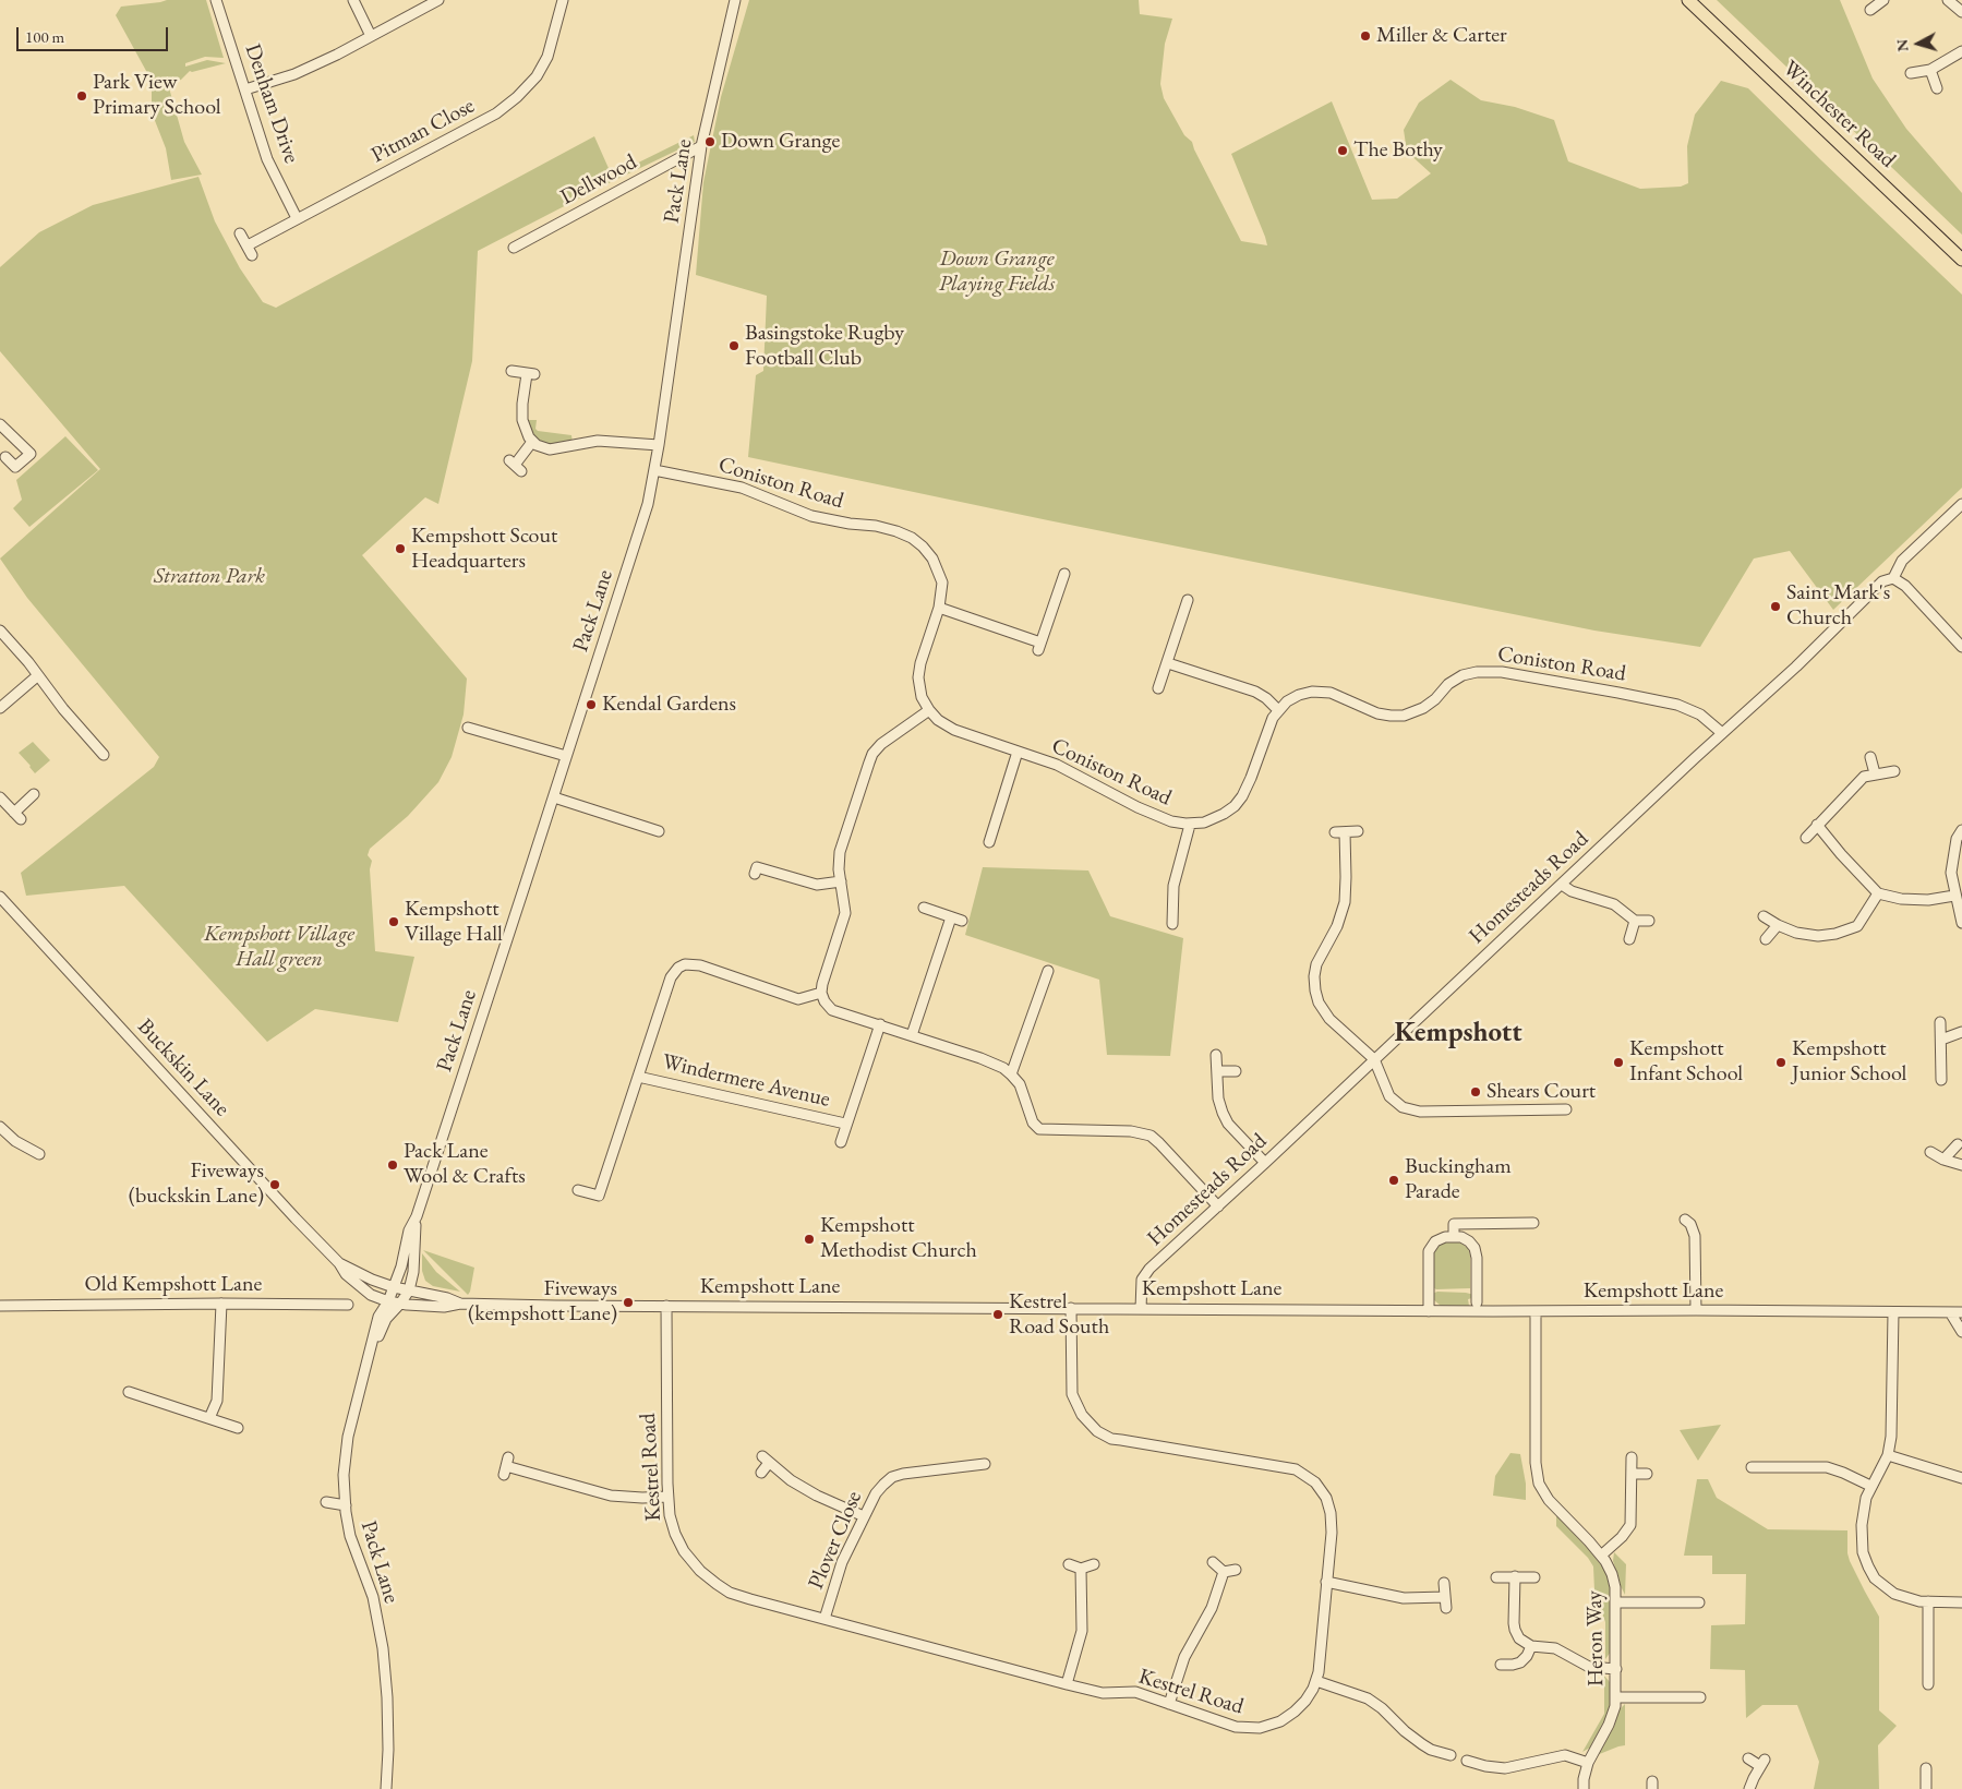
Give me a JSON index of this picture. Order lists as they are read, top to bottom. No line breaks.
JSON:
{"streets":{"main road":["Winchester Road"],"street":["Denham Drive","Pitman Close","Dellwood","Pack Lane","Coniston Road","Homesteads Road","Buckskin Lane","Windermere Avenue","Old Kempshott Lane","Kempshott Lane","Kestrel Road","Plover Close","Heron Way"]},"crossings":[["Denham Drive","Pitman Close"],["Dellwood","Pack Lane"],["Pack Lane","Coniston Road"],["Pack Lane","Buckskin Lane"],["Pack Lane","Kempshott Lane"],["Coniston Road","Homesteads Road"],["Homesteads Road","Kempshott Lane"],["Buckskin Lane","Kempshott Lane"],["Kempshott Lane","Kestrel Road"],["Kempshott Lane","Heron Way"],["Kestrel Road","Plover Close"]],"districts":["Kempshott"],"parks":["Down Grange Playing Fields","Stratton Park","Kempshott Village Hall green"],"places":["Miller & Carter","Park View Primary School","Down Grange","The Bothy","Basingstoke Rugby Football Club","Kempshott Scout Headquarters","Saint Mark's Church","Kendal Gardens","Kempshott Village Hall","Kempshott Infant School","Kempshott Junior School","Shears Court","Pack Lane Wool & Crafts","Buckingham Parade","Fiveways (buckskin Lane)","Kempshott Methodist Church","Fiveways (kempshott Lane)","Kestrel Road South"],"scale_bar":"100 m","north":"left"}
